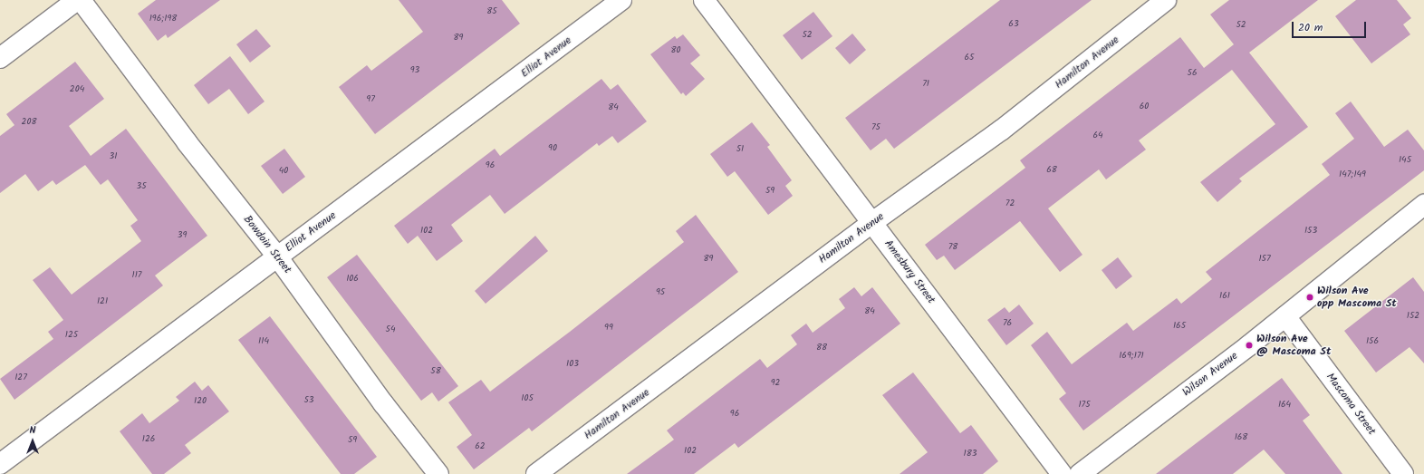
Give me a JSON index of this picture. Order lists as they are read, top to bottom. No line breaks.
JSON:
{"streets":{"street":["Elliot Avenue","Hamilton Avenue","Bowdoin Street","Amesbury Street","Wilson Avenue","Mascoma Street"]},"crossings":[["Elliot Avenue","Bowdoin Street"],["Hamilton Avenue","Amesbury Street"],["Wilson Avenue","Mascoma Street"]],"places":["Wilson Ave opp Mascoma St","Wilson Ave @ Mascoma St"],"house_numbers":["85","196;198","63","52","52","89","80","65","93","56","71","204","97","60","84","208","75","64","90","51","31","145","96","68","40","147;149","35","59","72","102","153","39","78","89","157","117","106","95","161","121","84","152","76","165","99","54","125","114","156","88","169;171","103","58","127","92","105","53","120","175","164","96","168","126","59","62","102","183"],"scale_bar":"20 m","north":"top"}
